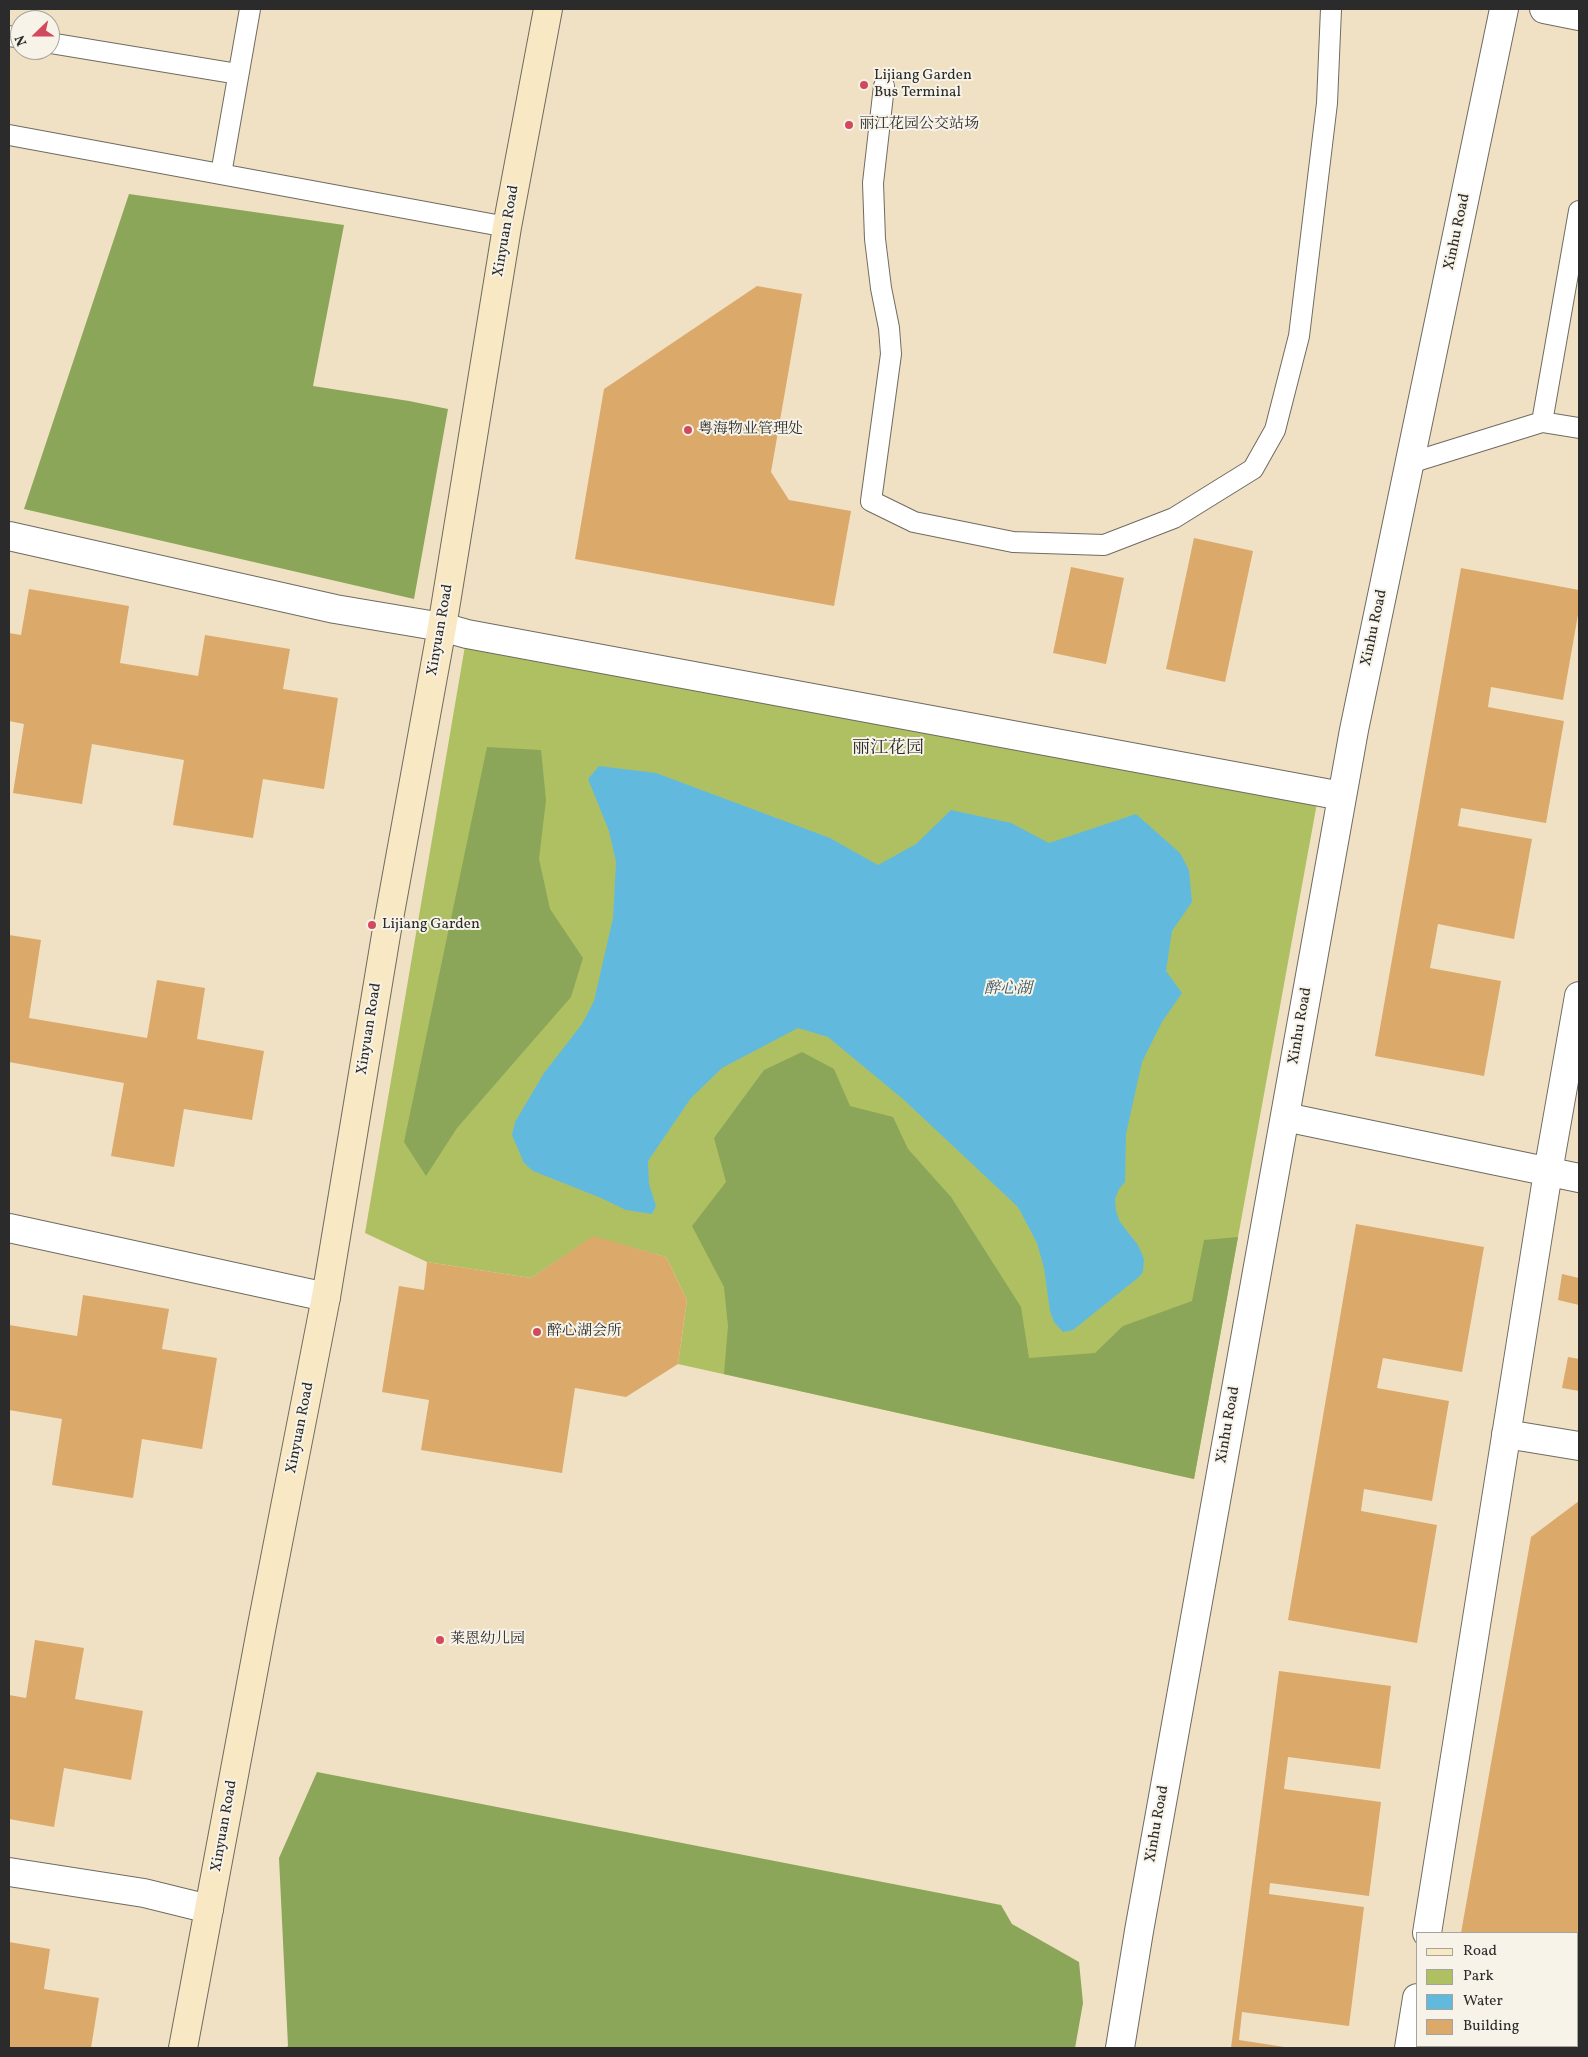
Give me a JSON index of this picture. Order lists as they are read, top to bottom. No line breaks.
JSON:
{"streets":{"street":["Xinyuan Road","Xinhu Road"]},"districts":["丽江花园"],"water":["醉心湖"],"places":["Lijiang Garden Bus Terminal","丽江花园公交站场","粤海物业管理处","Lijiang Garden","醉心湖会所","莱恩幼儿园"],"legend":["Road","Park","Water","Building"],"north":"left"}
